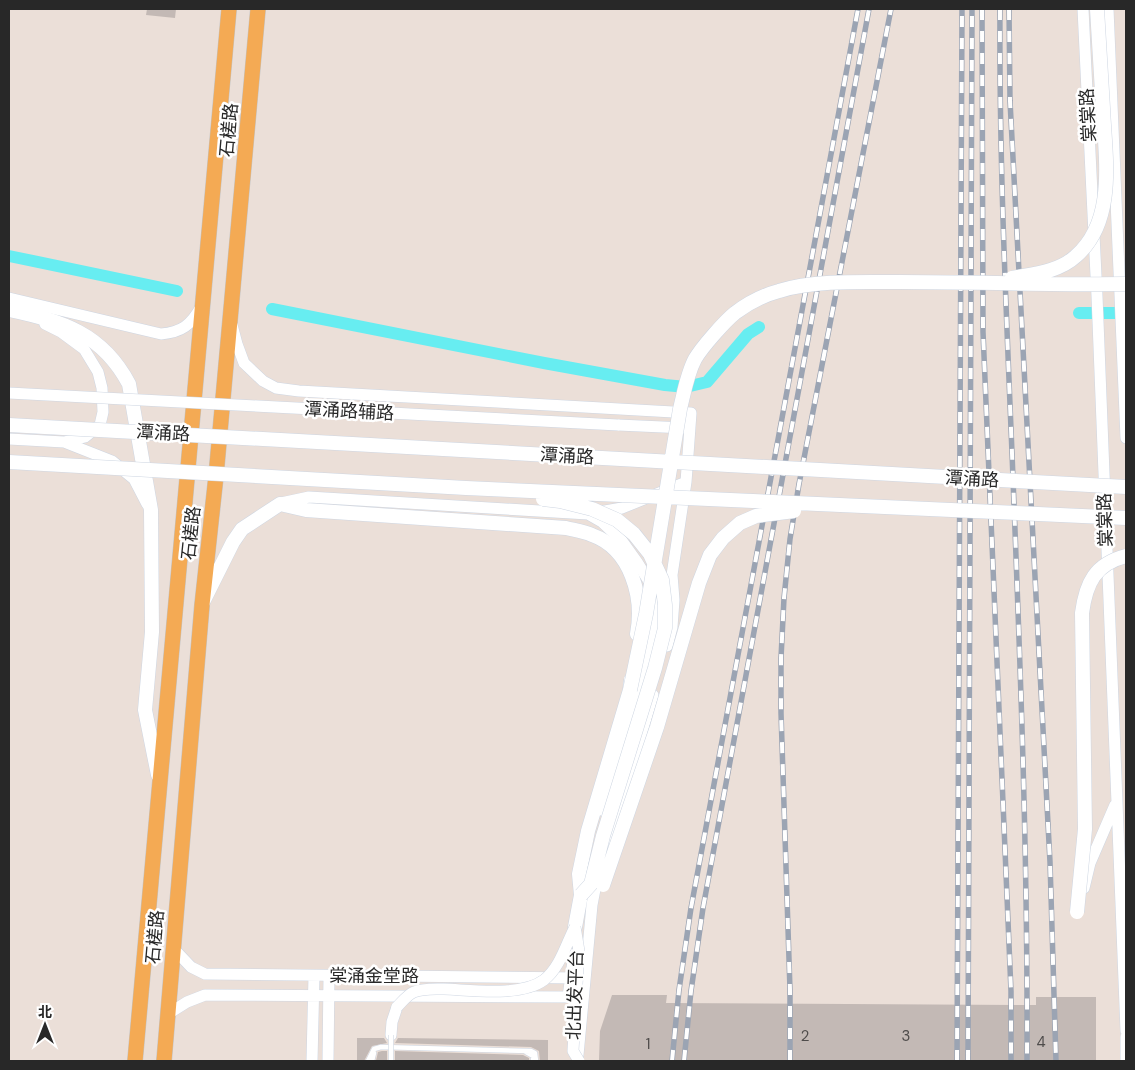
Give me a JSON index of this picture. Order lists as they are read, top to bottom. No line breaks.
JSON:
{"streets":{"main road":["石槎路","潭涌路"],"street":["棠棠路","潭涌路辅路","棠涌金堂路","北出发平台"]},"crossings":[["石槎路","棠涌金堂路"]],"house_numbers":["2","3","4","1"],"north":"top"}
